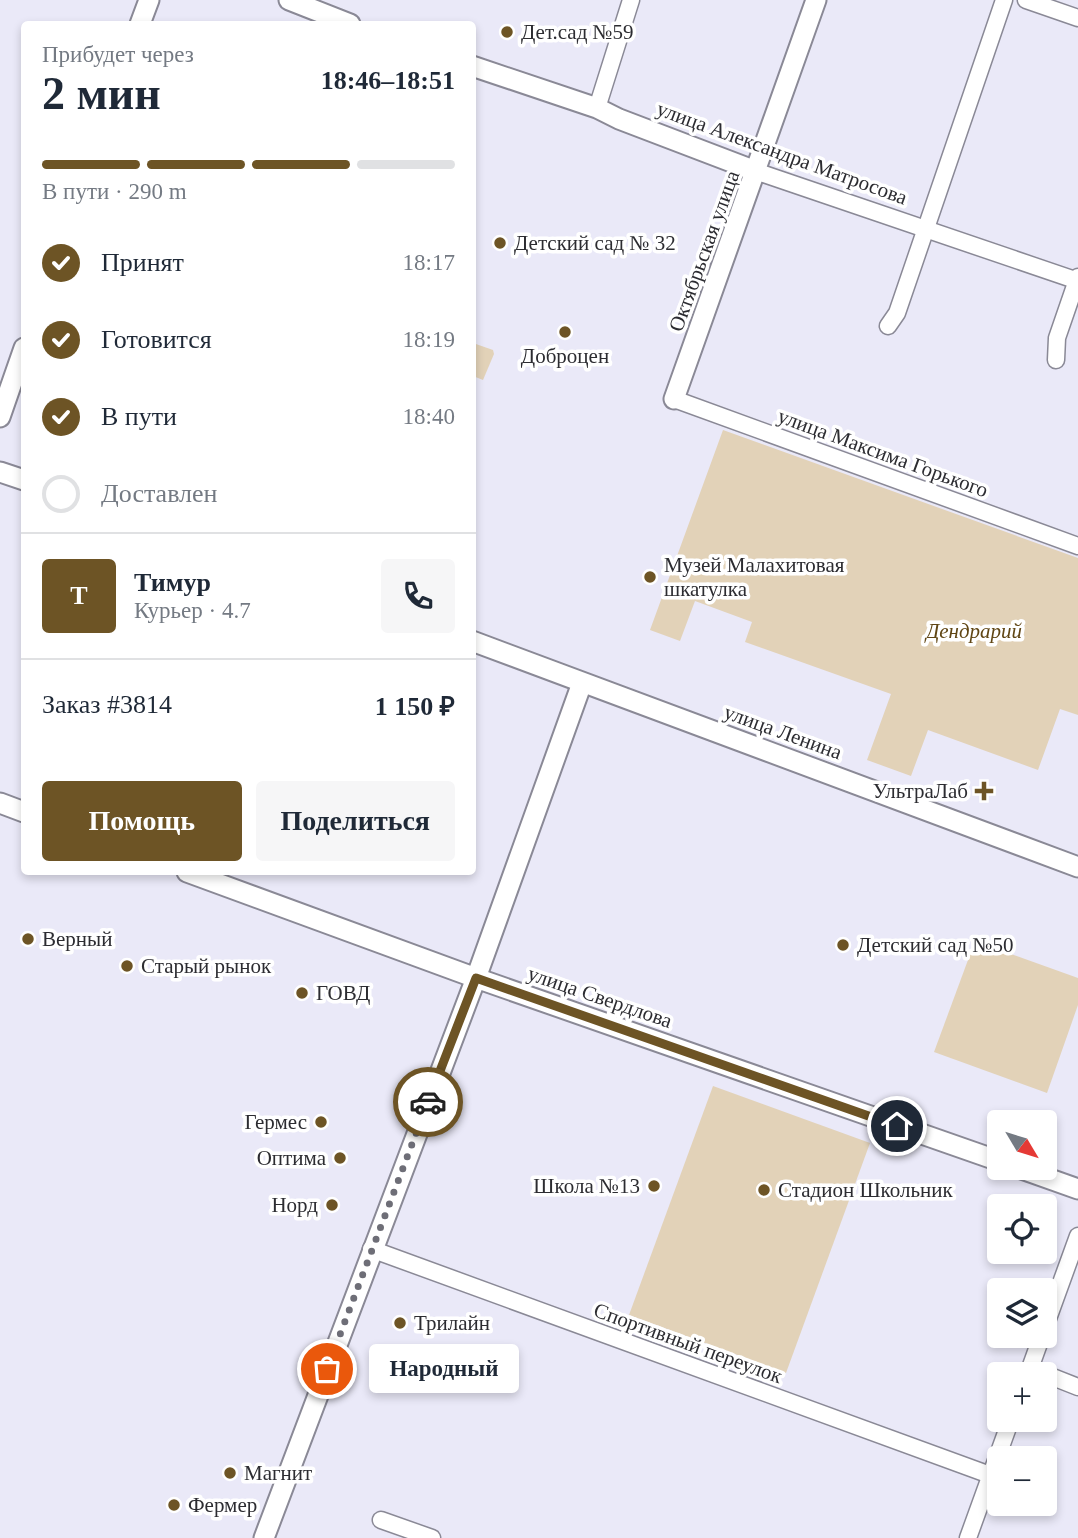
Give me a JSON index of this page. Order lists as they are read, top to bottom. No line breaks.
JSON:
{"streets":{"street":["улица Александра Матросова","Октябрьская улица","улица Максима Горького","улица Ленина","улица Свердлова","Спортивный переулок"]},"crossings":[["улица Александра Матросова","Октябрьская улица"],["Октябрьская улица","улица Максима Горького"]],"parks":["Дендрарий"],"places":{"other":["Дет.сад №59","Детский сад № 32","Доброцен","Музей Малахитовая шкатулка","Верный","Детский сад №50","Старый рынок","ГОВД","Гермес","Оптима","Школа №13","Стадион Школьник","Норд","Трилайн","Народный","Магнит","Фермер"],"health":["УльтраЛаб"]},"north":"bottom right","page":{"heading":["2 мин","Прибудет через","18:46–18:51"],"panel":["Тимур","Курьер · 4.7","Заказ #3814","1 150 ₽"],"bar":"В пути · 290 m","list":[["Принят","18:17"],["Готовится","18:19"],["В пути","18:40"],"Доставлен"],"round":"Т","buttons":["Помощь","Поделиться"],"map_buttons":["+","−"],"bubble":"Народный"}}
